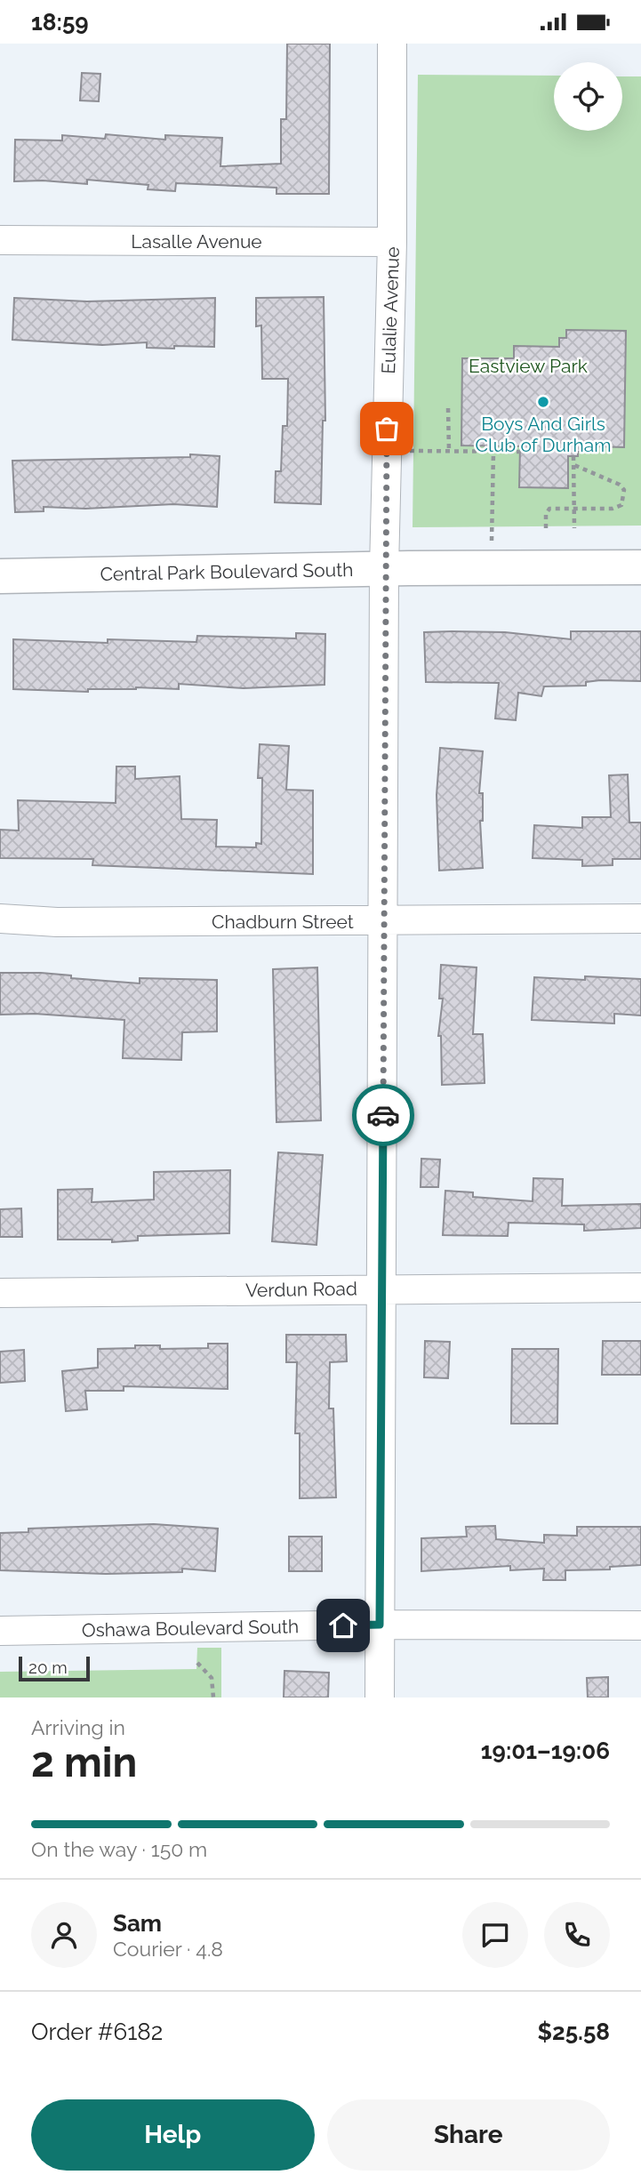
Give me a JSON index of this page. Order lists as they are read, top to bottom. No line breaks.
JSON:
{"streets":{"street":["Lasalle Avenue","Eulalie Avenue","Central Park Boulevard South","Chadburn Street","Verdun Road","Oshawa Boulevard South"]},"crossings":[["Lasalle Avenue","Eulalie Avenue"],["Eulalie Avenue","Central Park Boulevard South"],["Eulalie Avenue","Chadburn Street"],["Eulalie Avenue","Verdun Road"],["Eulalie Avenue","Oshawa Boulevard South"]],"parks":["Eastview Park"],"places":["Boys And Girls Club of Durham"],"scale_bar":"20 m","page":{"status":"18:59","scale":"20 m","heading":["2 min","Arriving in","19:01–19:06"],"panel":["Sam","Courier · 4.8","Order #6182","$25.58"],"bar":"On the way · 150 m","buttons":["Help","Share"]}}
